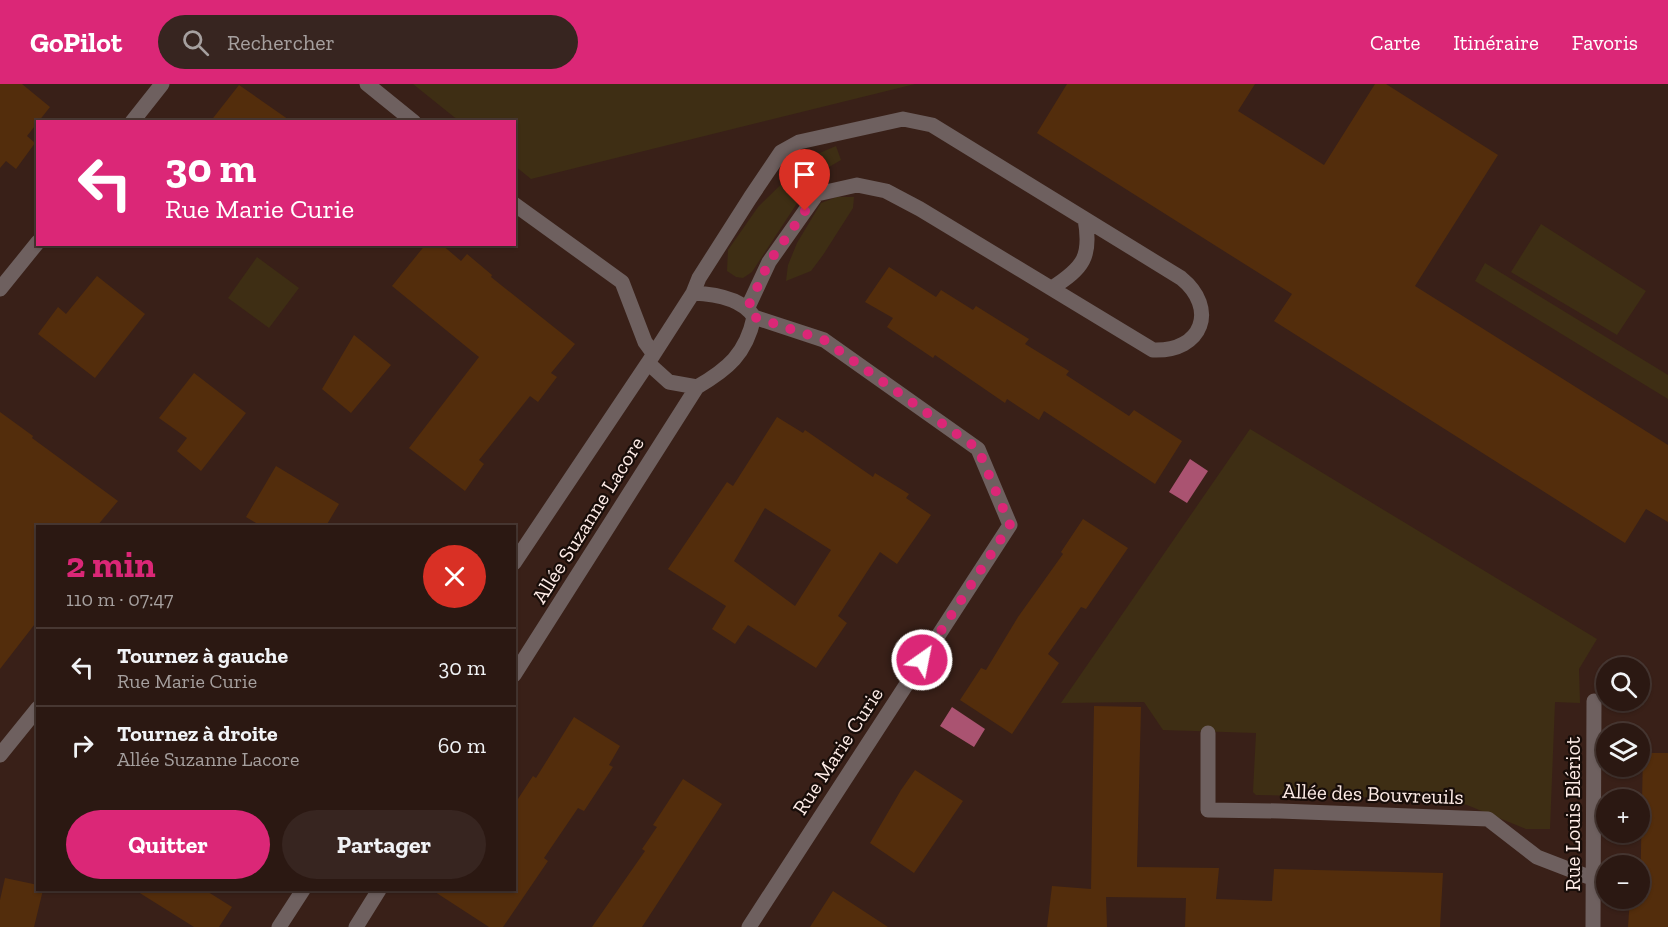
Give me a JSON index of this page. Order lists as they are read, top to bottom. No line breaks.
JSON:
{"streets":{"street":["Allée Suzanne Lacore","Rue Marie Curie","Allée des Bouvreuils","Rue Louis Blériot"]},"crossings":[["Allée Suzanne Lacore","Rue Marie Curie"],["Allée des Bouvreuils","Rue Louis Blériot"]],"page":{"header":"GoPilot","search":"Rechercher","nav":["Carte","Itinéraire","Favoris"],"turn":["30 m","Rue Marie Curie"],"heading":["2 min","110 m · 07:47"],"list":[{"name":"Tournez à gauche","note":"Rue Marie Curie","value":"30 m"},{"name":"Tournez à droite","note":"Allée Suzanne Lacore","value":"60 m"}],"map_buttons":["+","−"],"buttons":["Quitter","Partager"]}}
